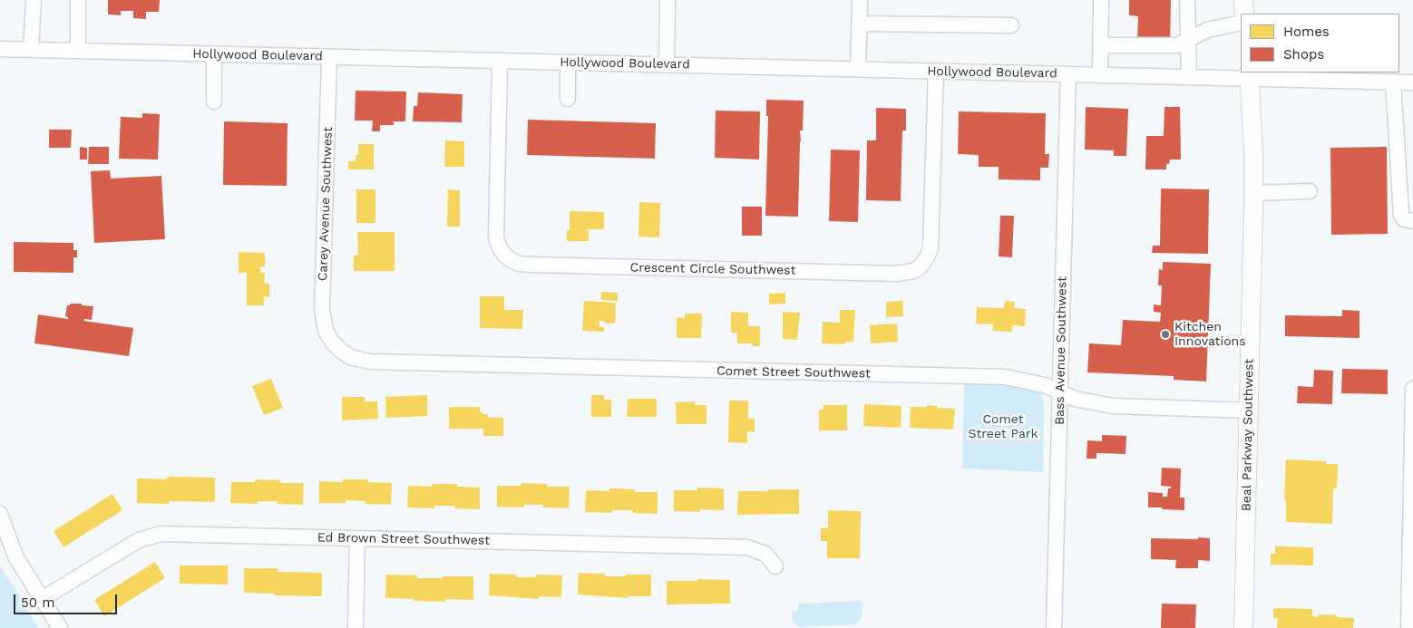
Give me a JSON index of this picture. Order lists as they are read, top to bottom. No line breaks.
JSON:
{"streets":{"main road":["Beal Parkway Southwest"],"street":["Hollywood Boulevard","Carey Avenue Southwest","Crescent Circle Southwest","Bass Avenue Southwest","Comet Street Southwest","Ed Brown Street Southwest"]},"crossings":[["Hollywood Boulevard","Carey Avenue Southwest"],["Hollywood Boulevard","Crescent Circle Southwest"],["Hollywood Boulevard","Bass Avenue Southwest"],["Hollywood Boulevard","Beal Parkway Southwest"],["Carey Avenue Southwest","Comet Street Southwest"],["Bass Avenue Southwest","Comet Street Southwest"],["Comet Street Southwest","Beal Parkway Southwest"]],"parks":["Comet Street Park"],"places":["Kitchen Innovations"],"legend":["Homes","Shops"],"scale_bar":"50 m"}
